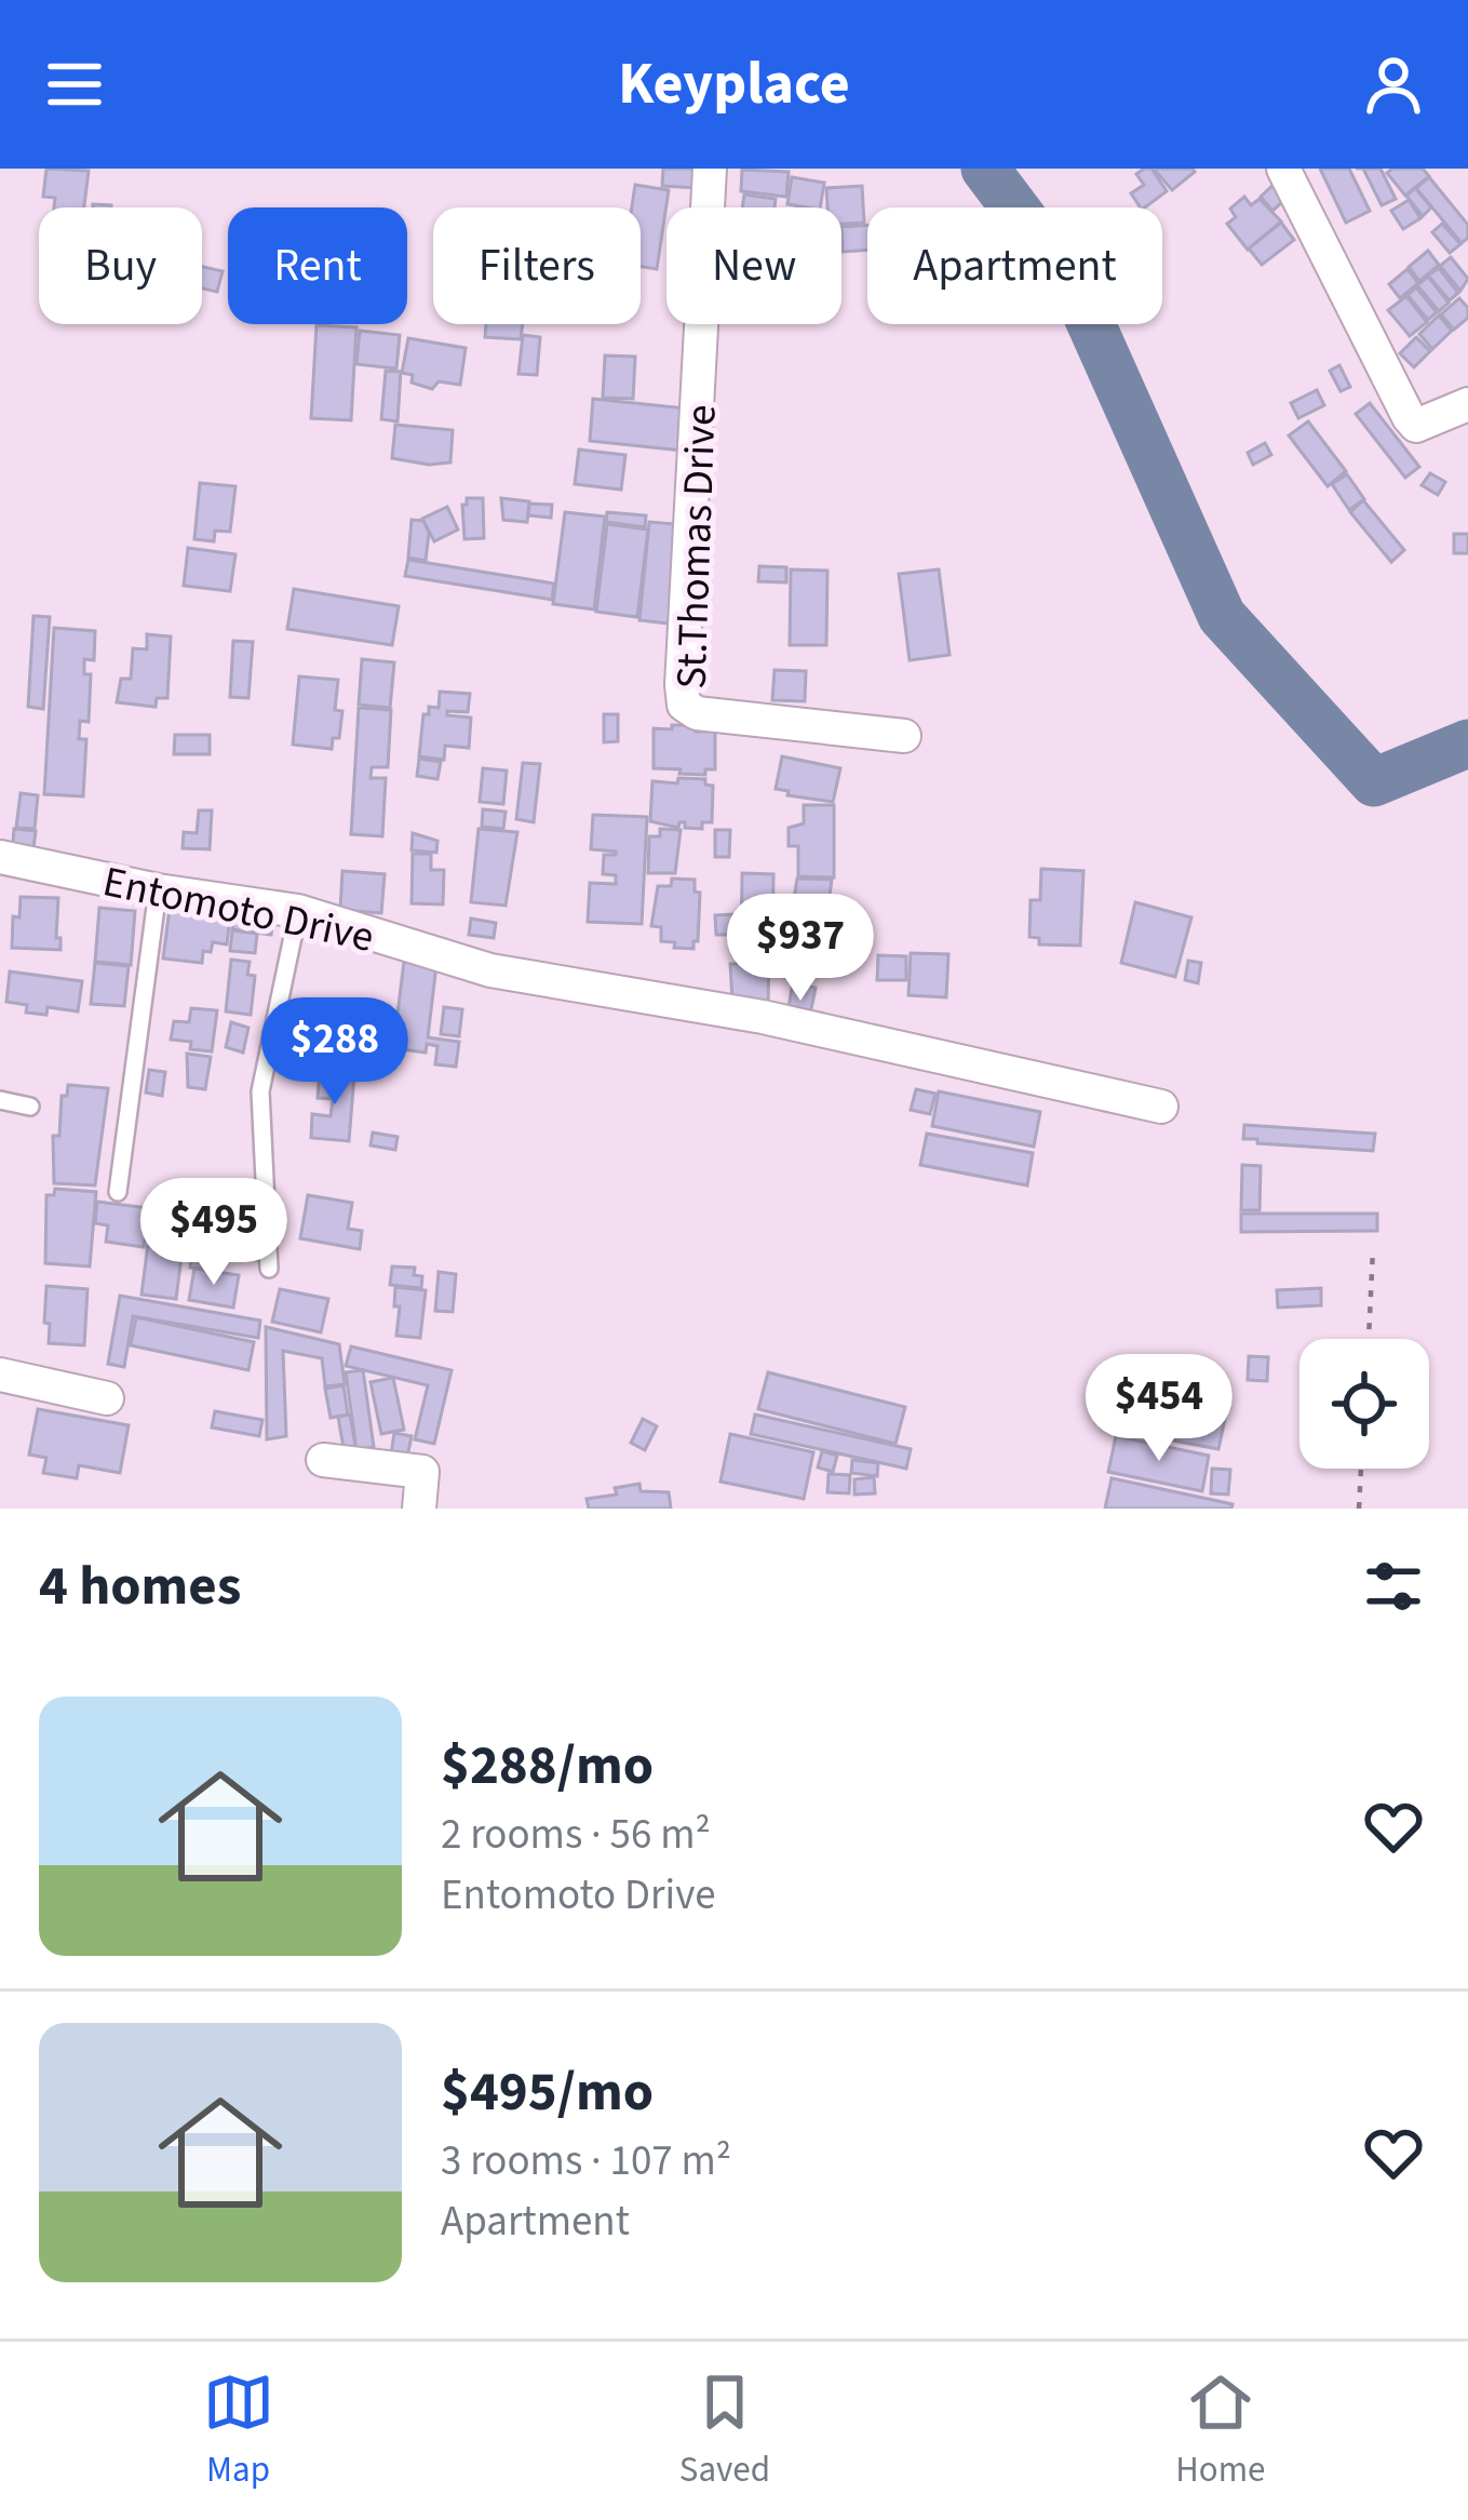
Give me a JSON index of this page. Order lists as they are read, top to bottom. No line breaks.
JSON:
{"streets":{"street":["St.Thomas Drive","Entomoto Drive"]},"page":{"header":"Keyplace","chip":["Buy","Rent","Filters","New","Apartment"],"price":["$937","$288","$495","$454"],"heading":"4 homes","list":[{"name":"$288/mo","note":"2 rooms · 56 m² · Entomoto Drive"},{"name":"$495/mo","note":"3 rooms · 107 m² · Apartment"}],"tabs":["Map","Saved","Home"]}}
